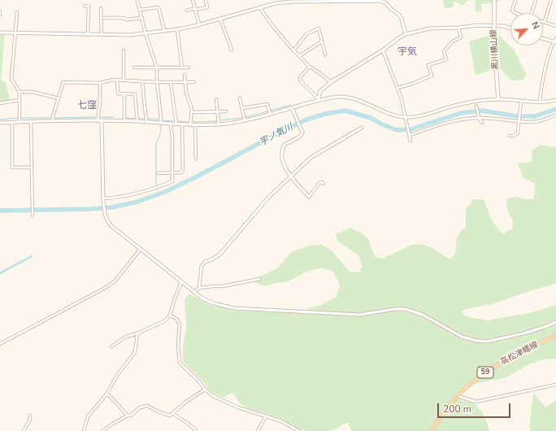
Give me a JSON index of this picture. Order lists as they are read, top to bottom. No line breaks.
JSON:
{"streets":{"main road":["黒川横山線","高松津幡線","59"]},"districts":["宇気","七窪"],"water":["宇ノ気川"],"scale_bar":"200 m","north":"top right"}
